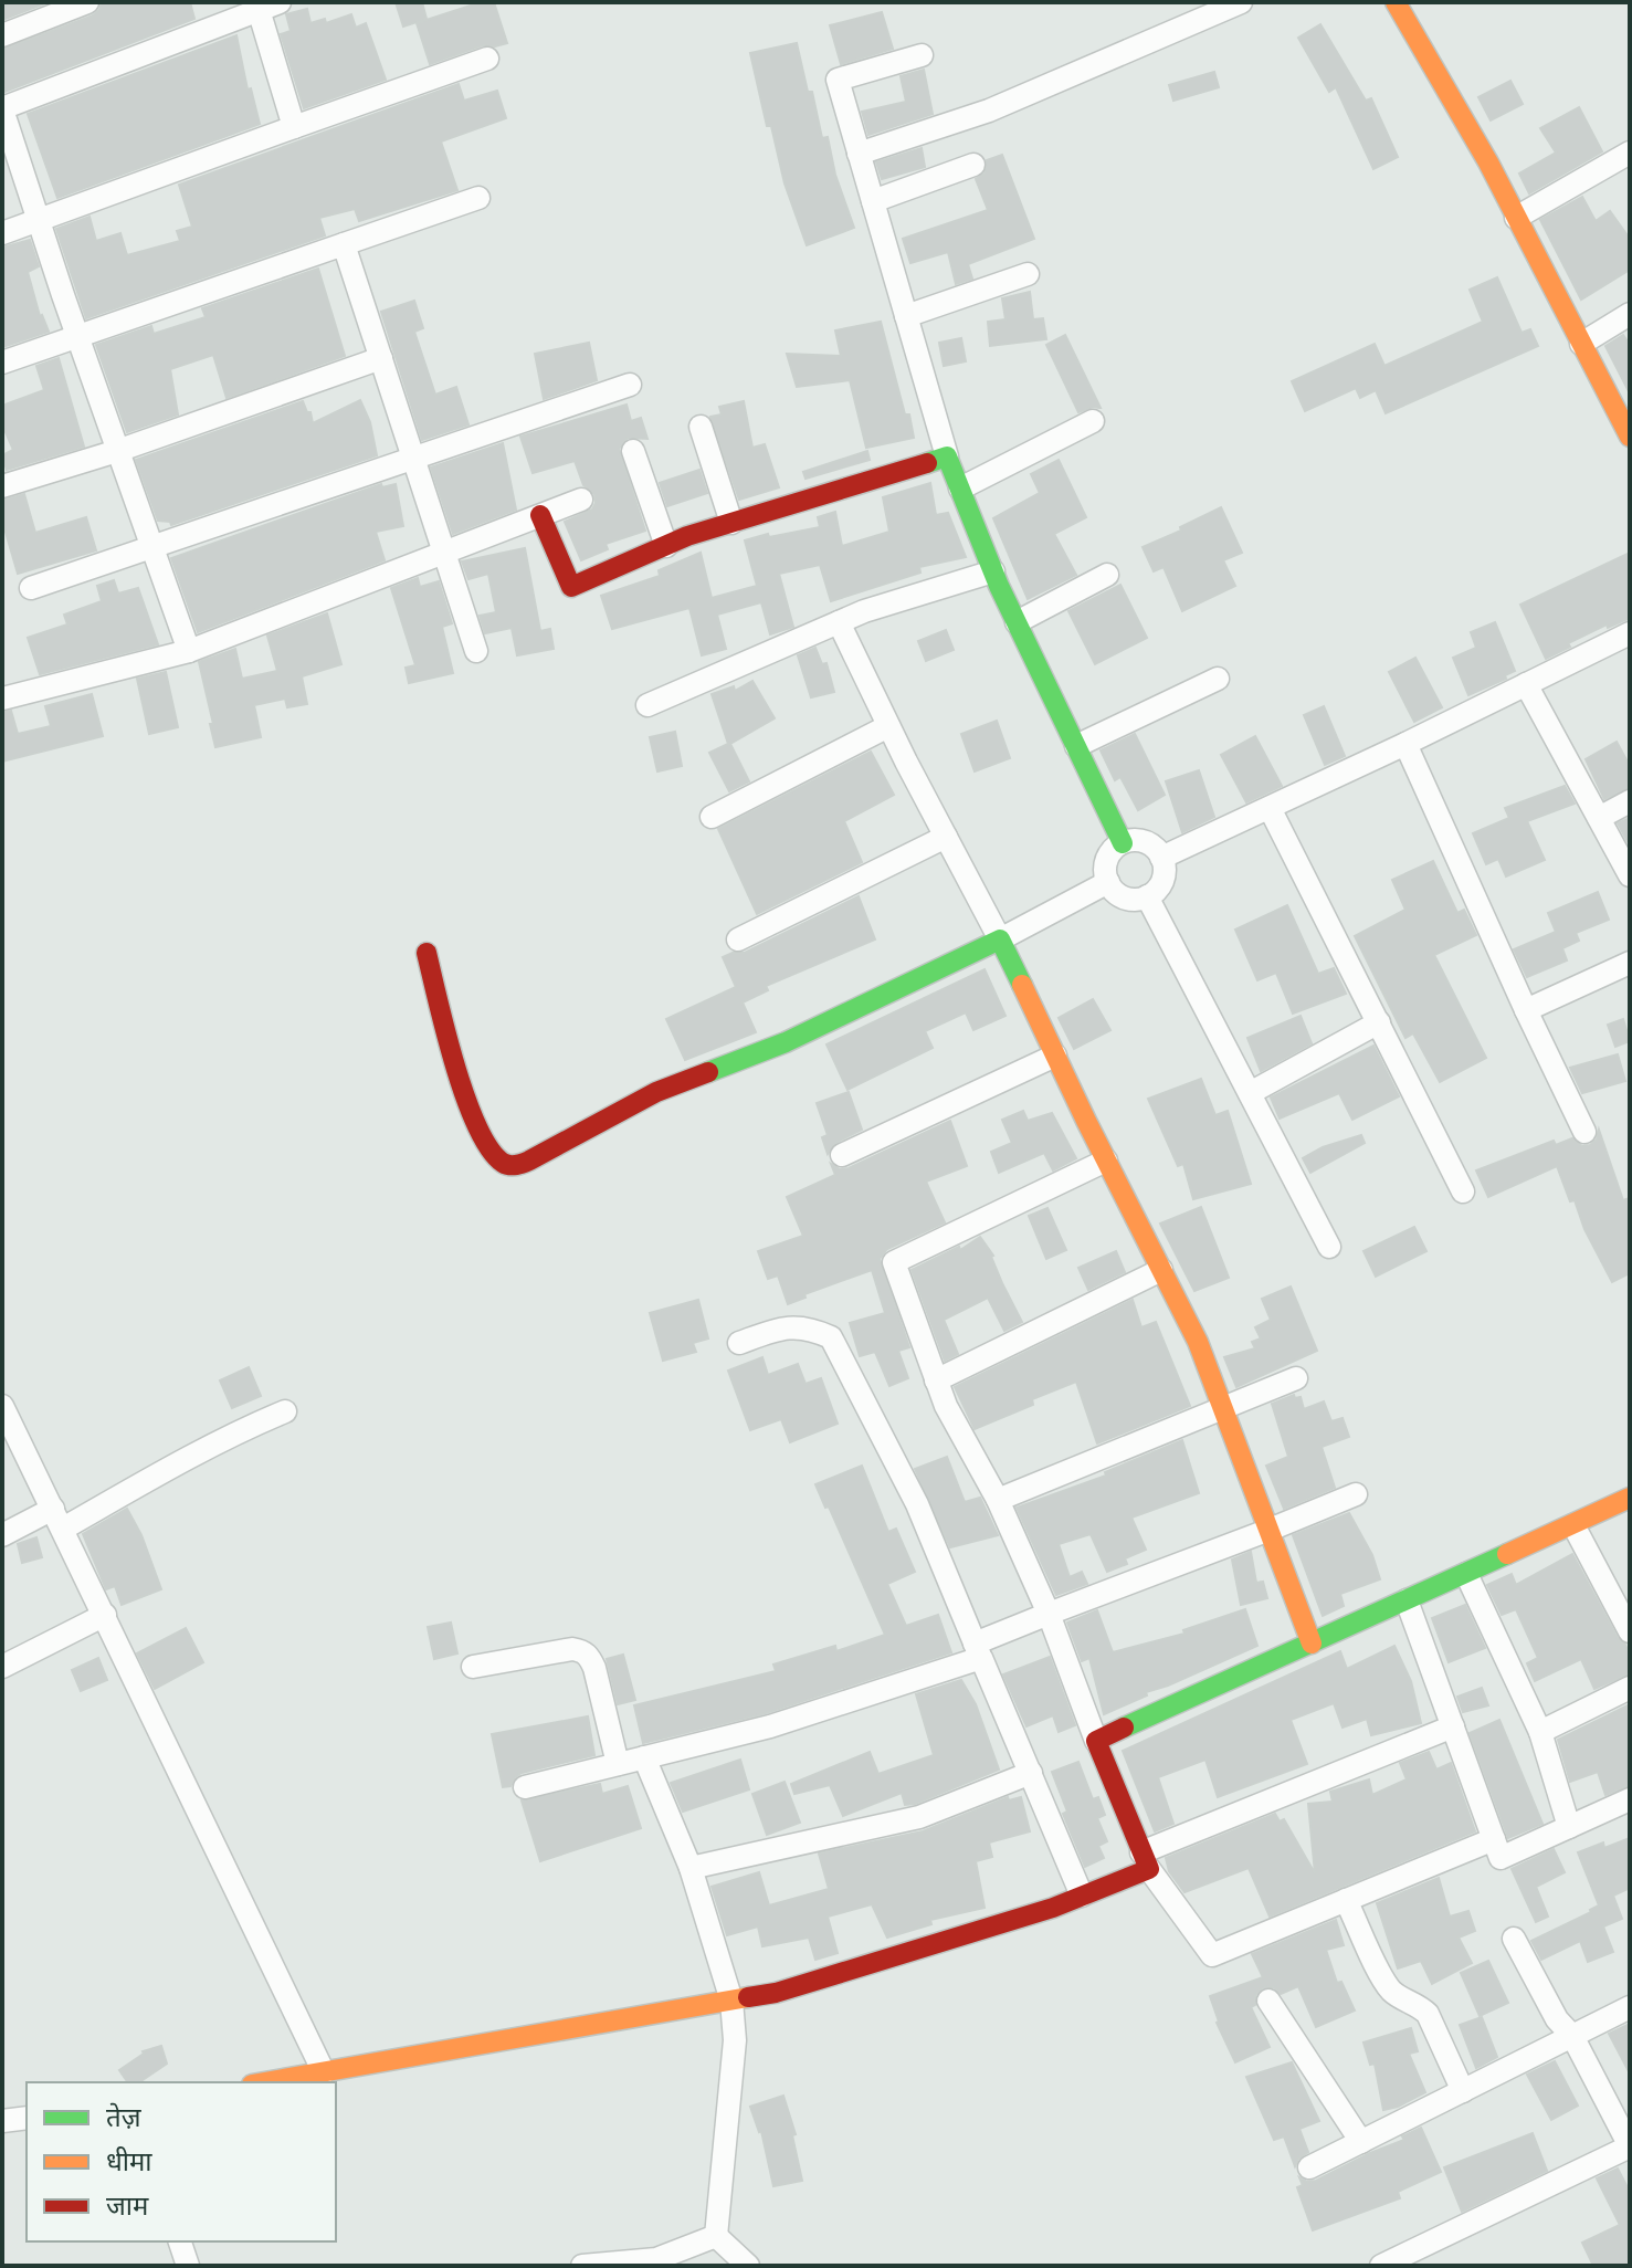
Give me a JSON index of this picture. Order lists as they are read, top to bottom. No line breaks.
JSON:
{"legend":["तेज़","धीमा","जाम"]}
